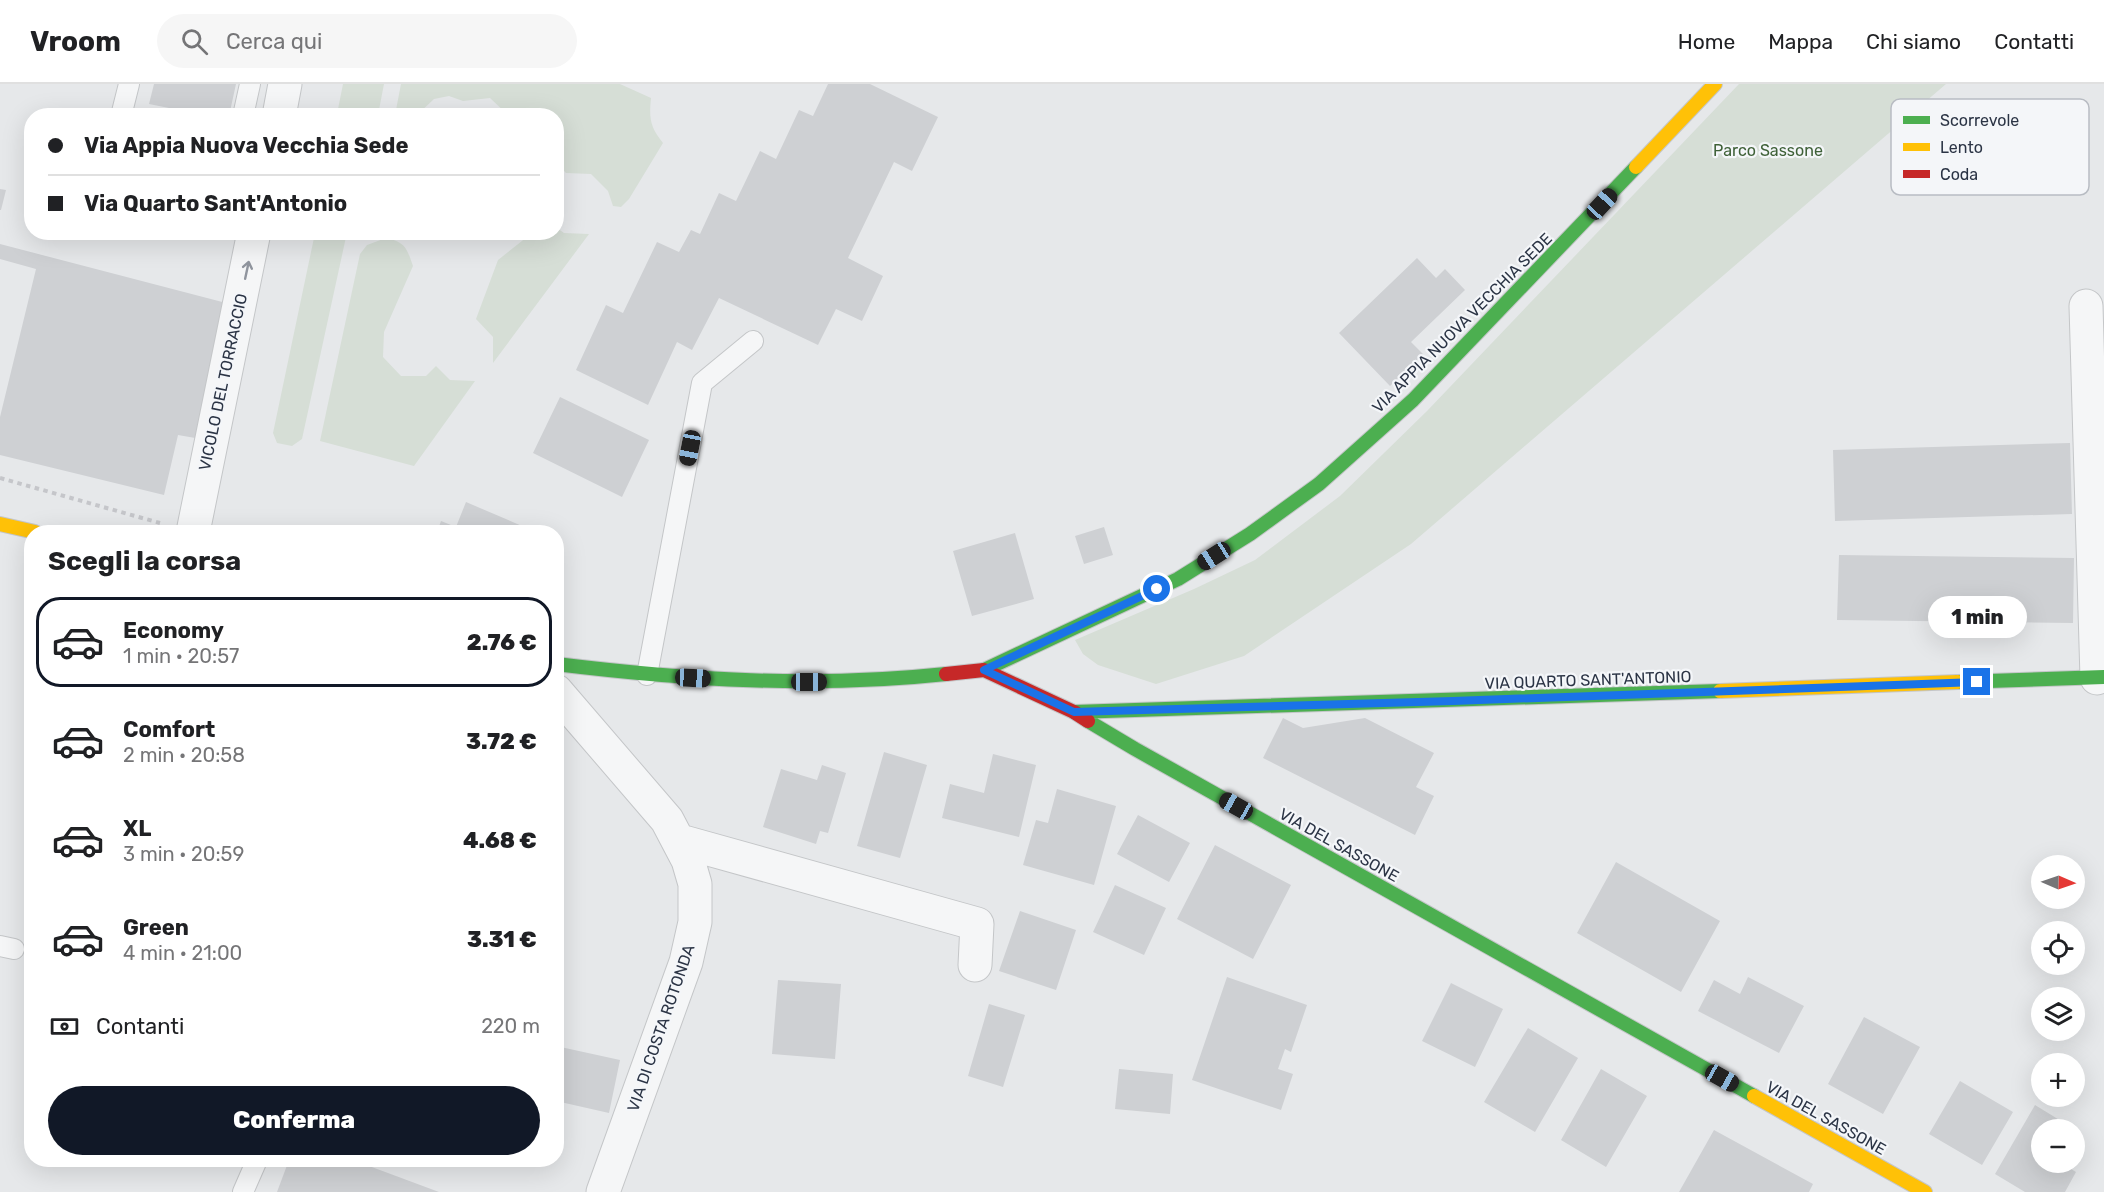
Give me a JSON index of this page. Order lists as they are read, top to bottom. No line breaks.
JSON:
{"streets":{"street":["VIA APPIA NUOVA VECCHIA SEDE","VICOLO DEL TORRACCIO","VIA QUARTO SANT'ANTONIO","VIA DEL SASSONE","VIA DI COSTA ROTONDA"]},"crossings":[["VIA APPIA NUOVA VECCHIA SEDE","VIA DEL SASSONE"],["VIA QUARTO SANT'ANTONIO","VIA DEL SASSONE"]],"one_way":["VICOLO DEL TORRACCIO"],"parks":["Parco Sassone"],"legend":["Scorrevole","Lento","Coda"],"north":"right","page":{"header":"Vroom","search":"Cerca qui","nav":["Home","Mappa","Chi siamo","Contatti"],"banner":["Via Appia Nuova Vecchia Sede","Via Quarto Sant'Antonio"],"heading":"Scegli la corsa","bubble":"1 min","list":[{"name":"Economy","note":"1 min · 20:57","value":"2.76 €"},{"name":"Comfort","note":"2 min · 20:58","value":"3.72 €"},{"name":"XL","note":"3 min · 20:59","value":"4.68 €"},{"name":"Green","note":"4 min · 21:00","value":"3.31 €"}],"map_buttons":["+","−"],"pay":["Contanti","220 m"],"buttons":"Conferma"}}
